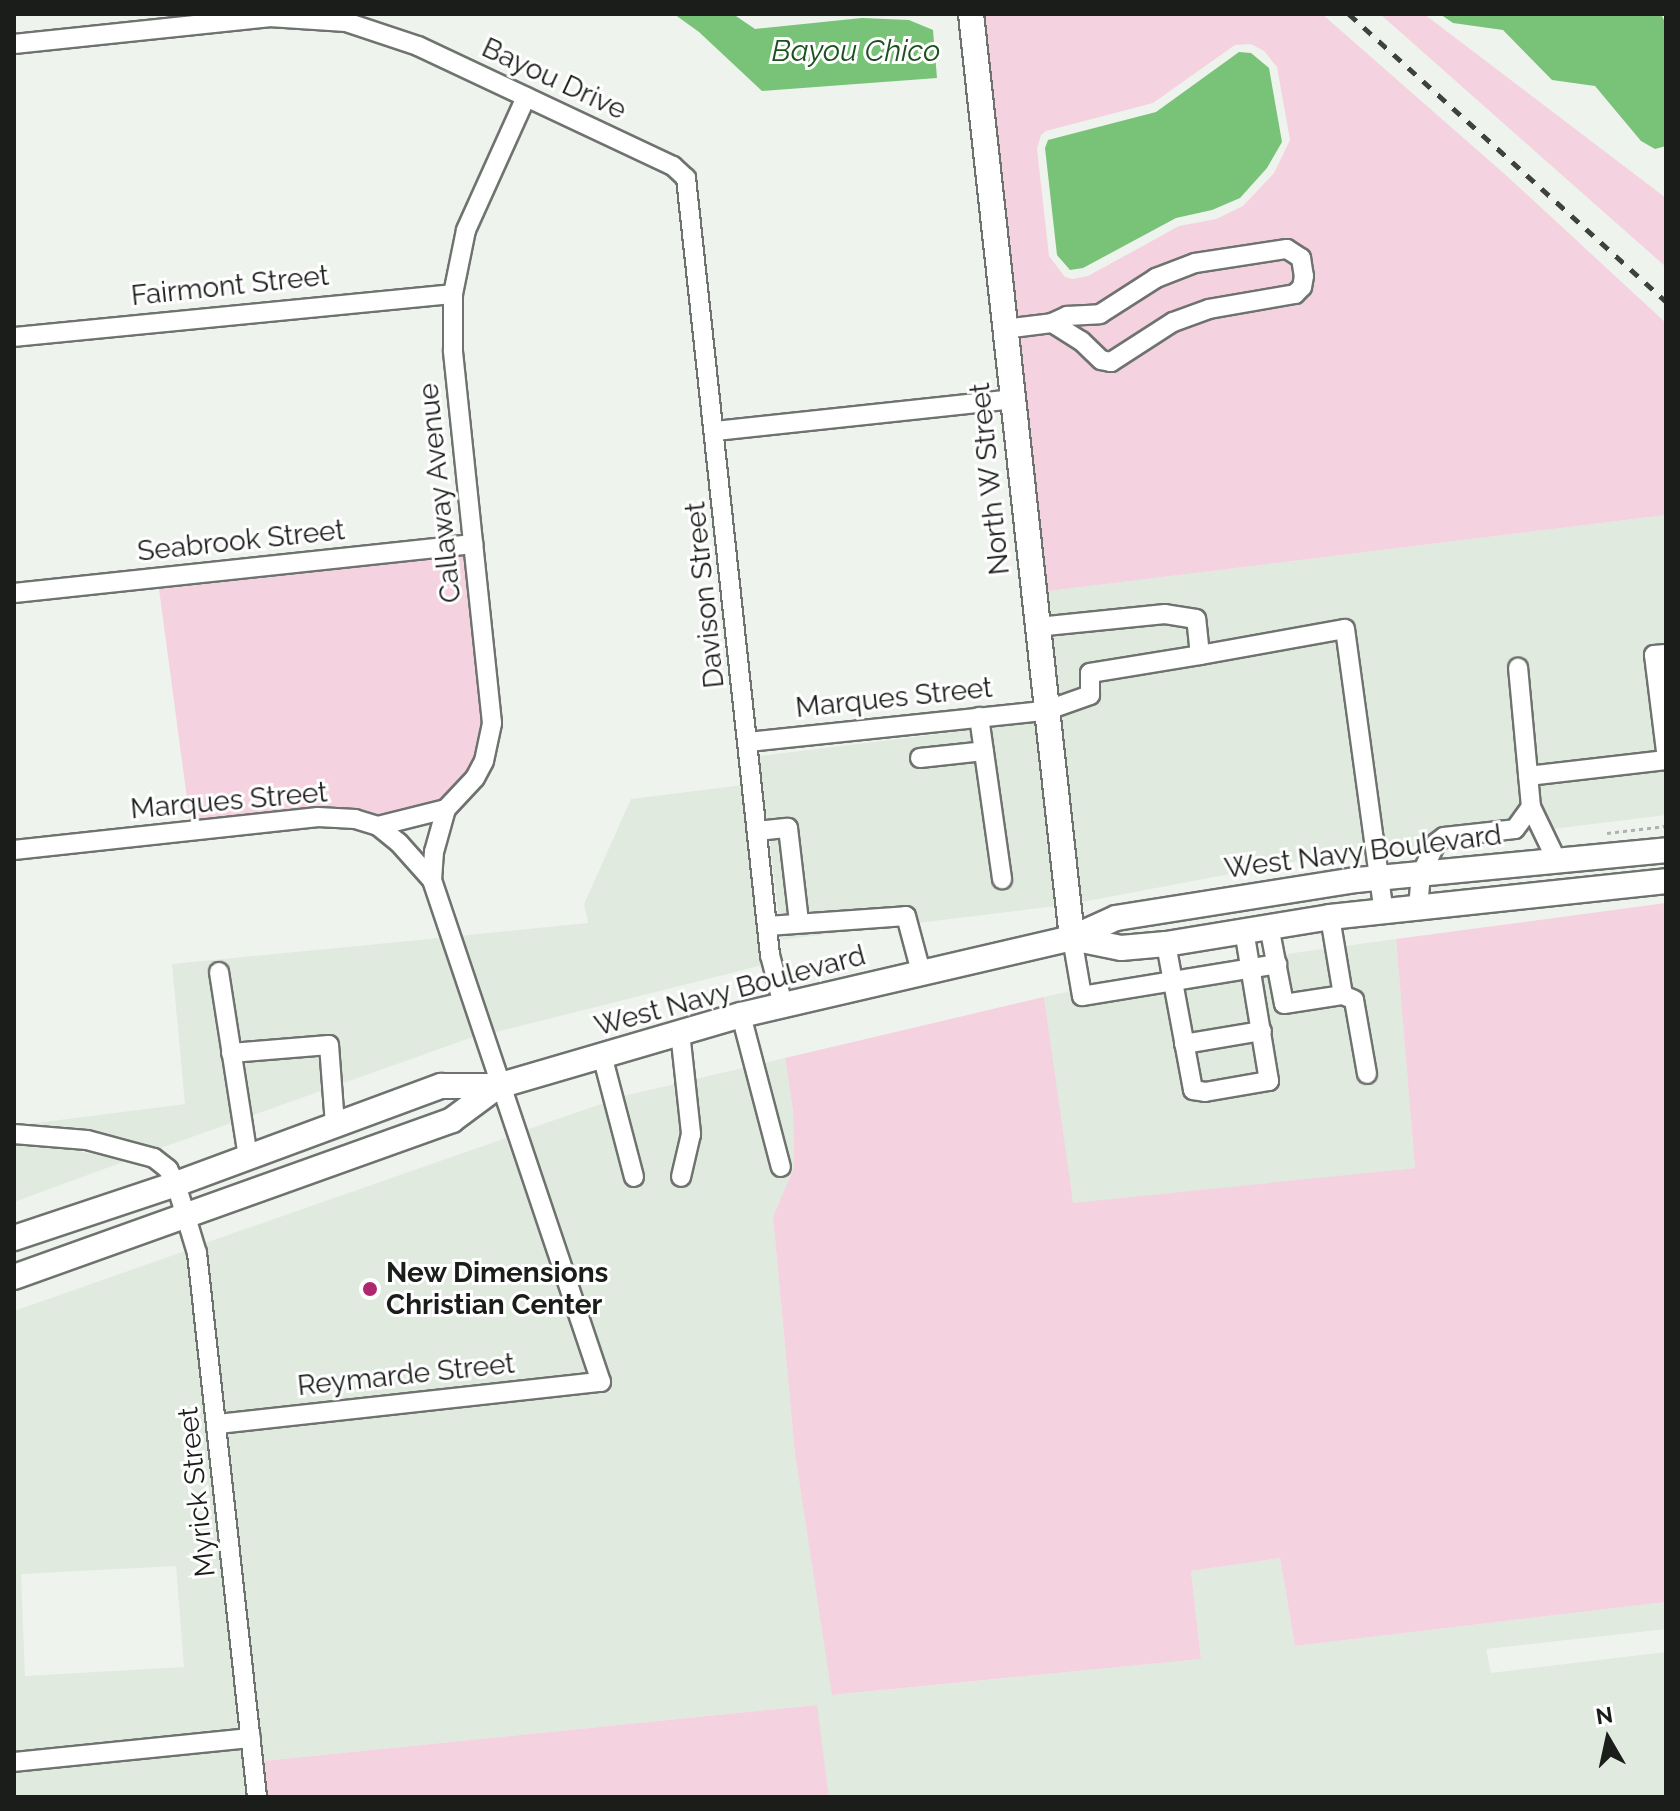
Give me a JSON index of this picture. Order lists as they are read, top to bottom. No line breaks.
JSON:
{"streets":{"main road":["North W Street","West Navy Boulevard"],"street":["Bayou Drive","Fairmont Street","Callaway Avenue","Seabrook Street","Davison Street","Marques Street","Reymarde Street","Myrick Street"]},"crossings":[["Bayou Drive","Callaway Avenue"],["Bayou Drive","Davison Street"],["Fairmont Street","Callaway Avenue"],["North W Street","Marques Street"],["North W Street","West Navy Boulevard"],["Callaway Avenue","Seabrook Street"],["Callaway Avenue","Marques Street"],["Callaway Avenue","West Navy Boulevard"],["Callaway Avenue","Reymarde Street"],["Davison Street","Marques Street"],["Davison Street","West Navy Boulevard"],["West Navy Boulevard","Myrick Street"],["Reymarde Street","Myrick Street"]],"water":["Bayou Chico"],"places":["New Dimensions Christian Center"],"north":"top"}
